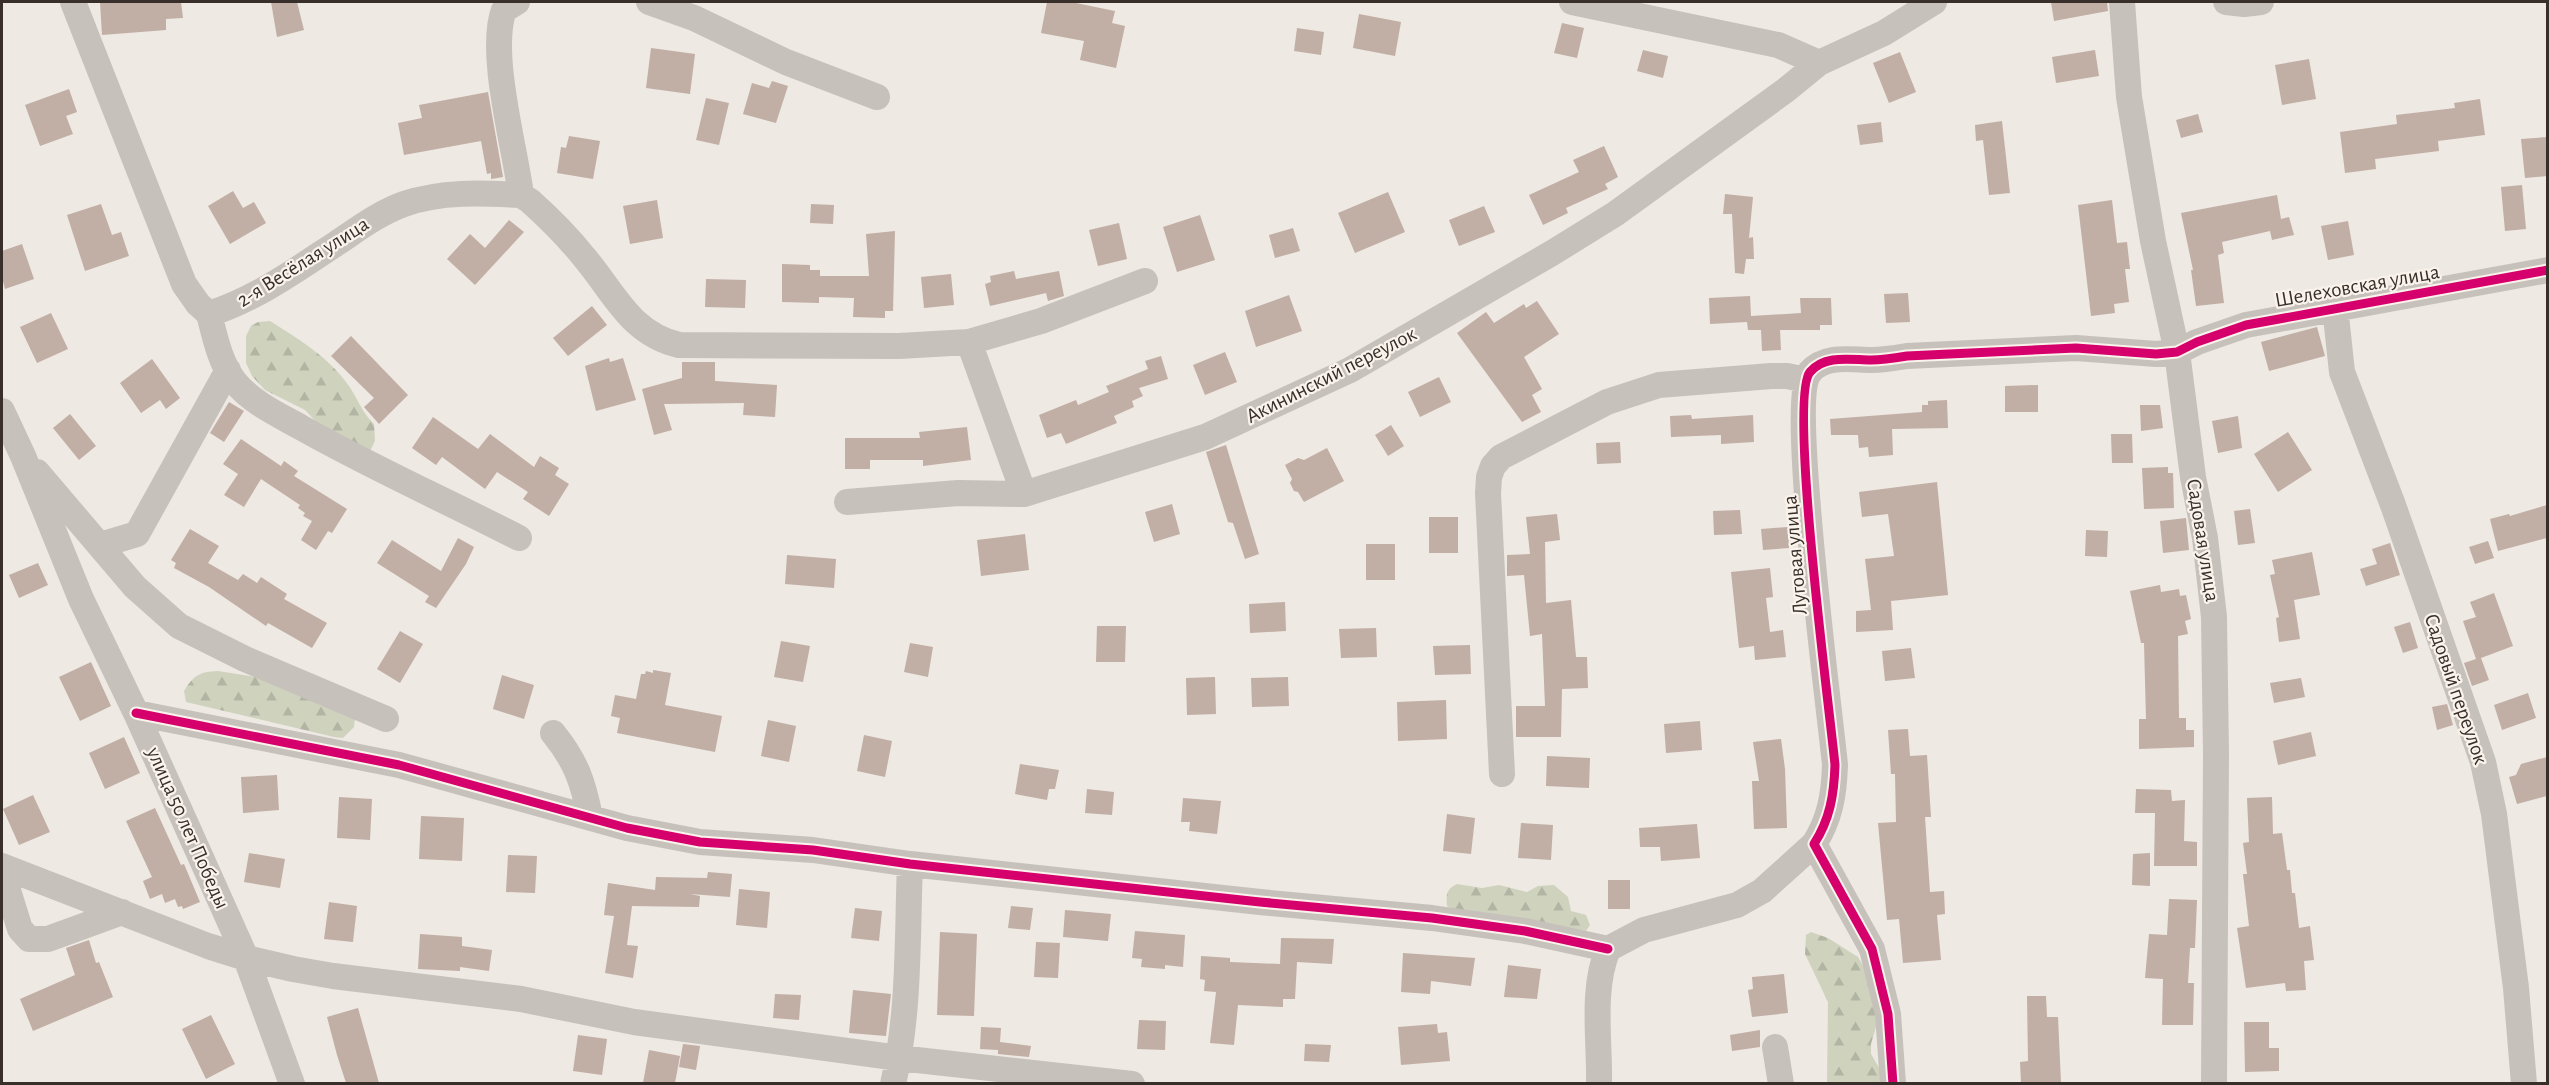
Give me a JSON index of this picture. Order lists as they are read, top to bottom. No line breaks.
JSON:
{"streets":{"street":["2-я Весёлая улица","Шелеховская улица","Акининский переулок","Садовая улица","Луговая улица","Садовый переулок","улица 50 лет Победы"]},"crossings":[["Шелеховская улица","Садовая улица"],["Шелеховская улица","Садовый переулок"]]}
